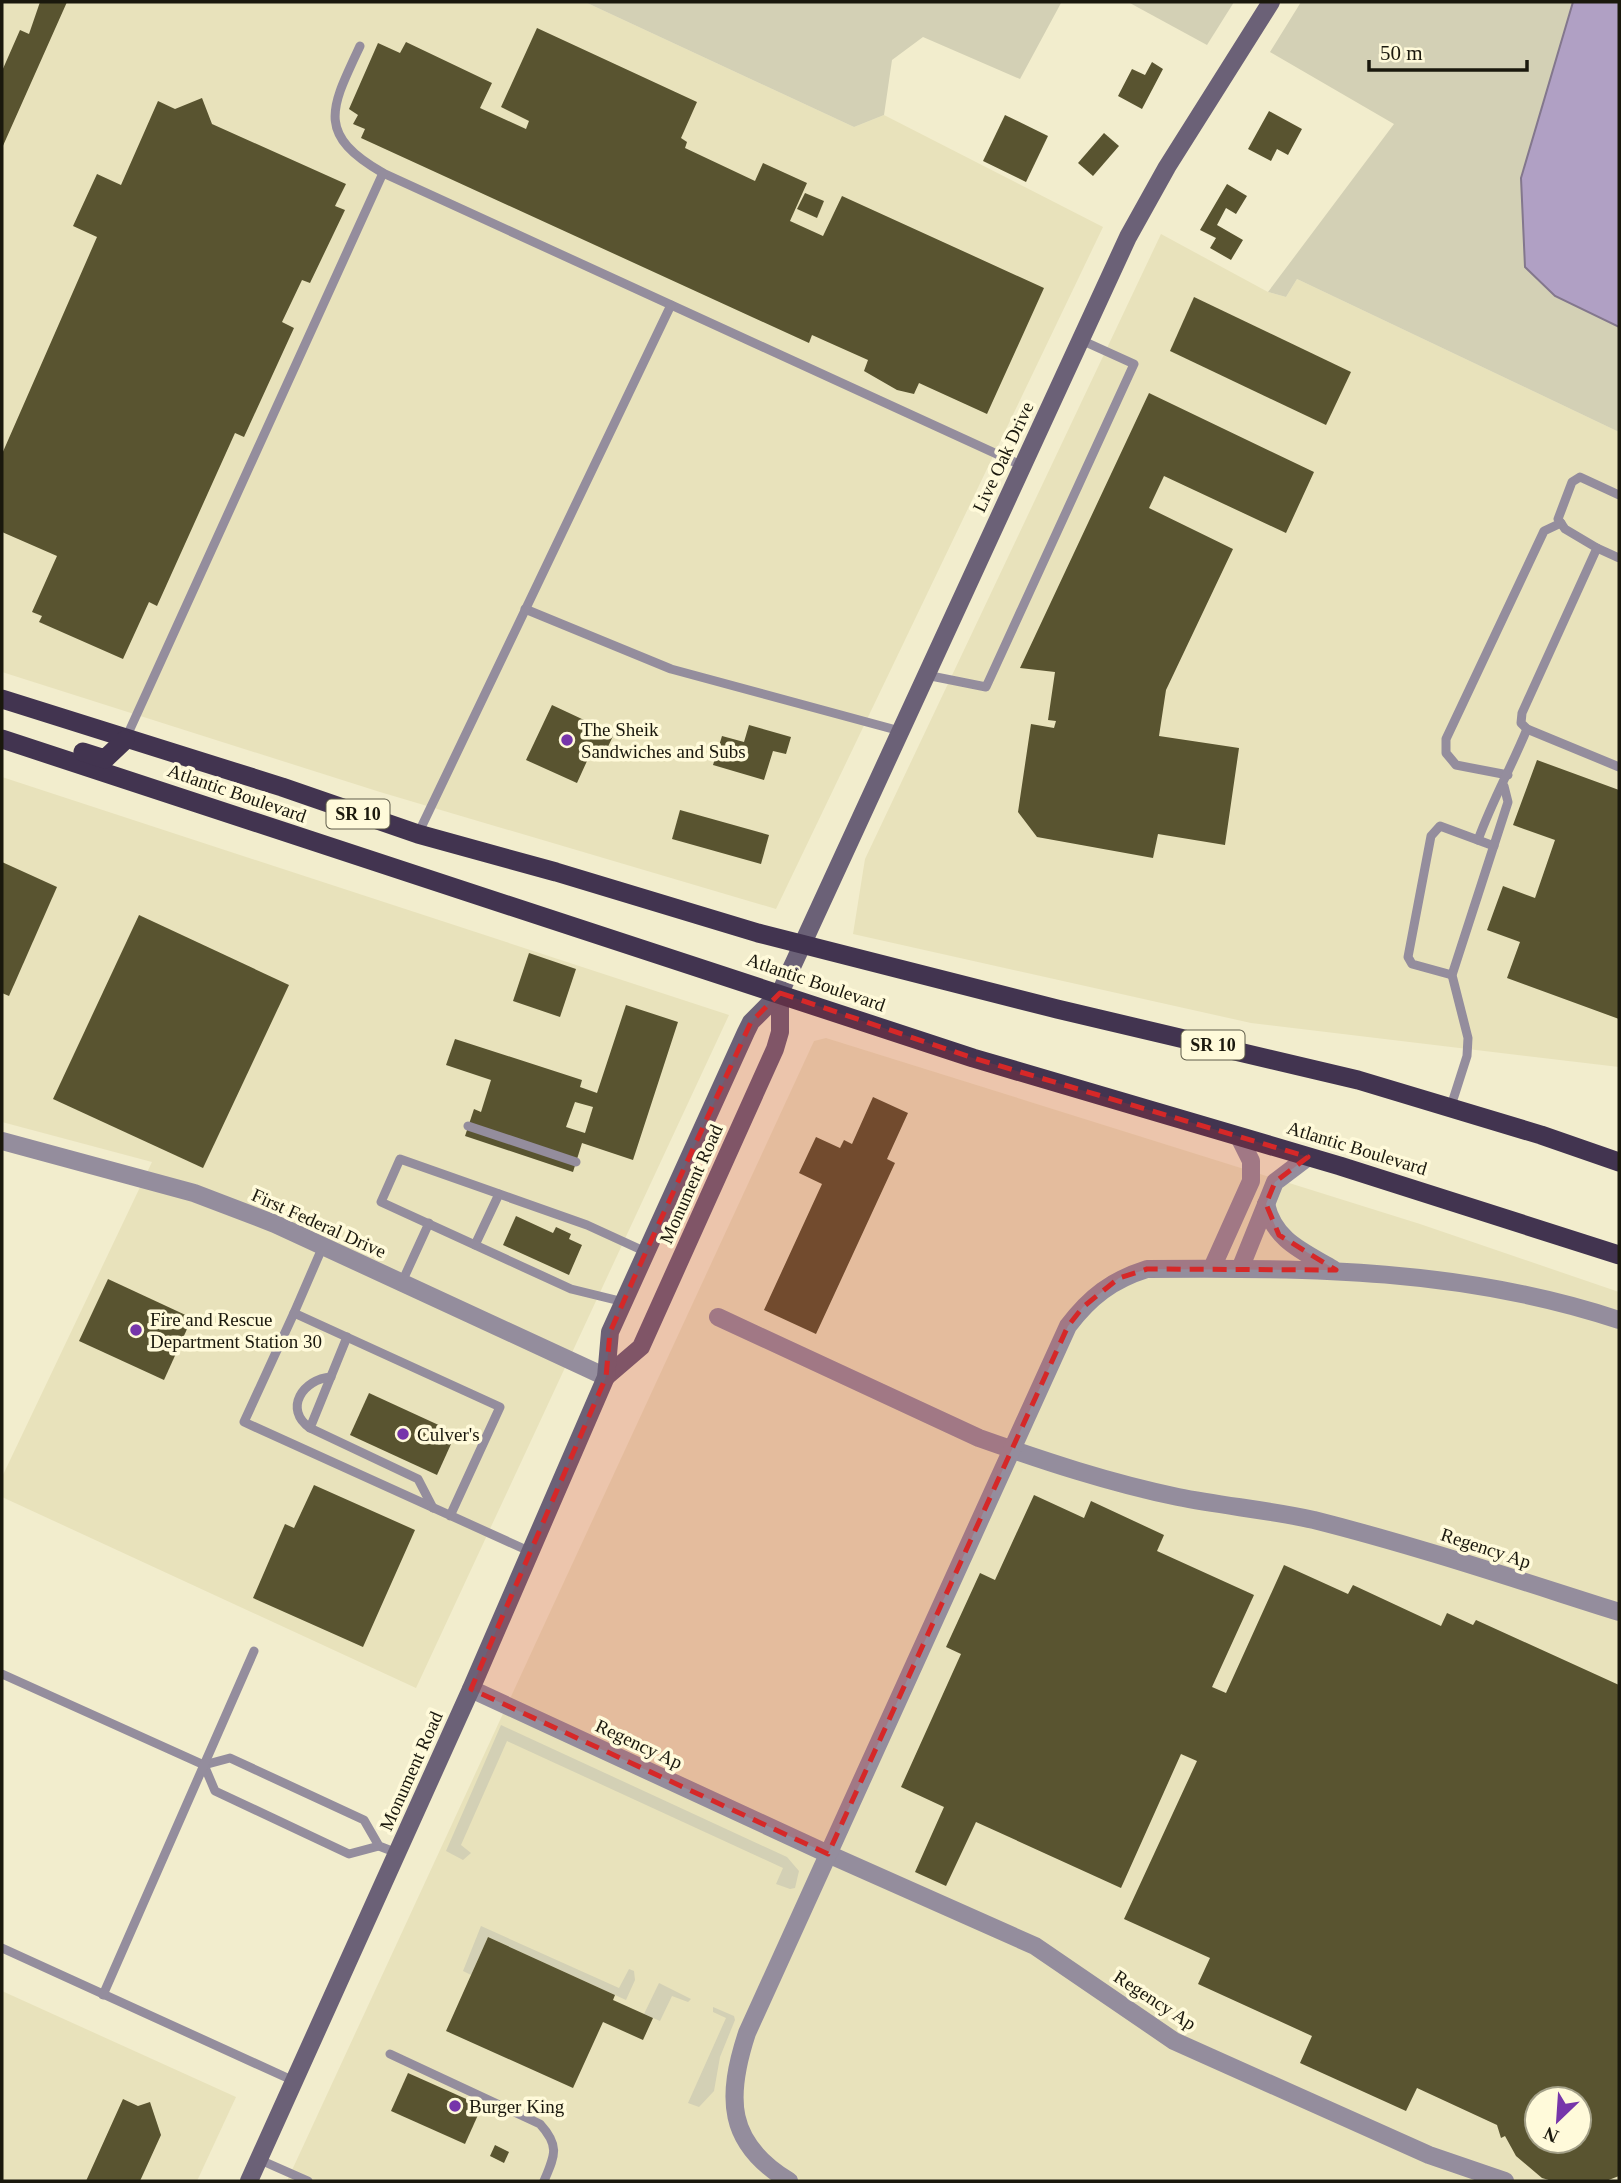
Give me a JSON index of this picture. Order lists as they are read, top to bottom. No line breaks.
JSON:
{"streets":{"highway":["Atlantic Boulevard","SR 10"],"main road":["Live Oak Drive","Monument Road"],"street":["First Federal Drive","Regency Ap"]},"crossings":[["Live Oak Drive","Atlantic Boulevard"],["Live Oak Drive","Monument Road"],["Atlantic Boulevard","Monument Road"],["Monument Road","First Federal Drive"],["Monument Road","Regency Ap"]],"places":["The Sheik Sandwiches and Subs","Fire and Rescue Department Station 30","Culver's","Burger King"],"scale_bar":"50 m","north":"bottom left"}
